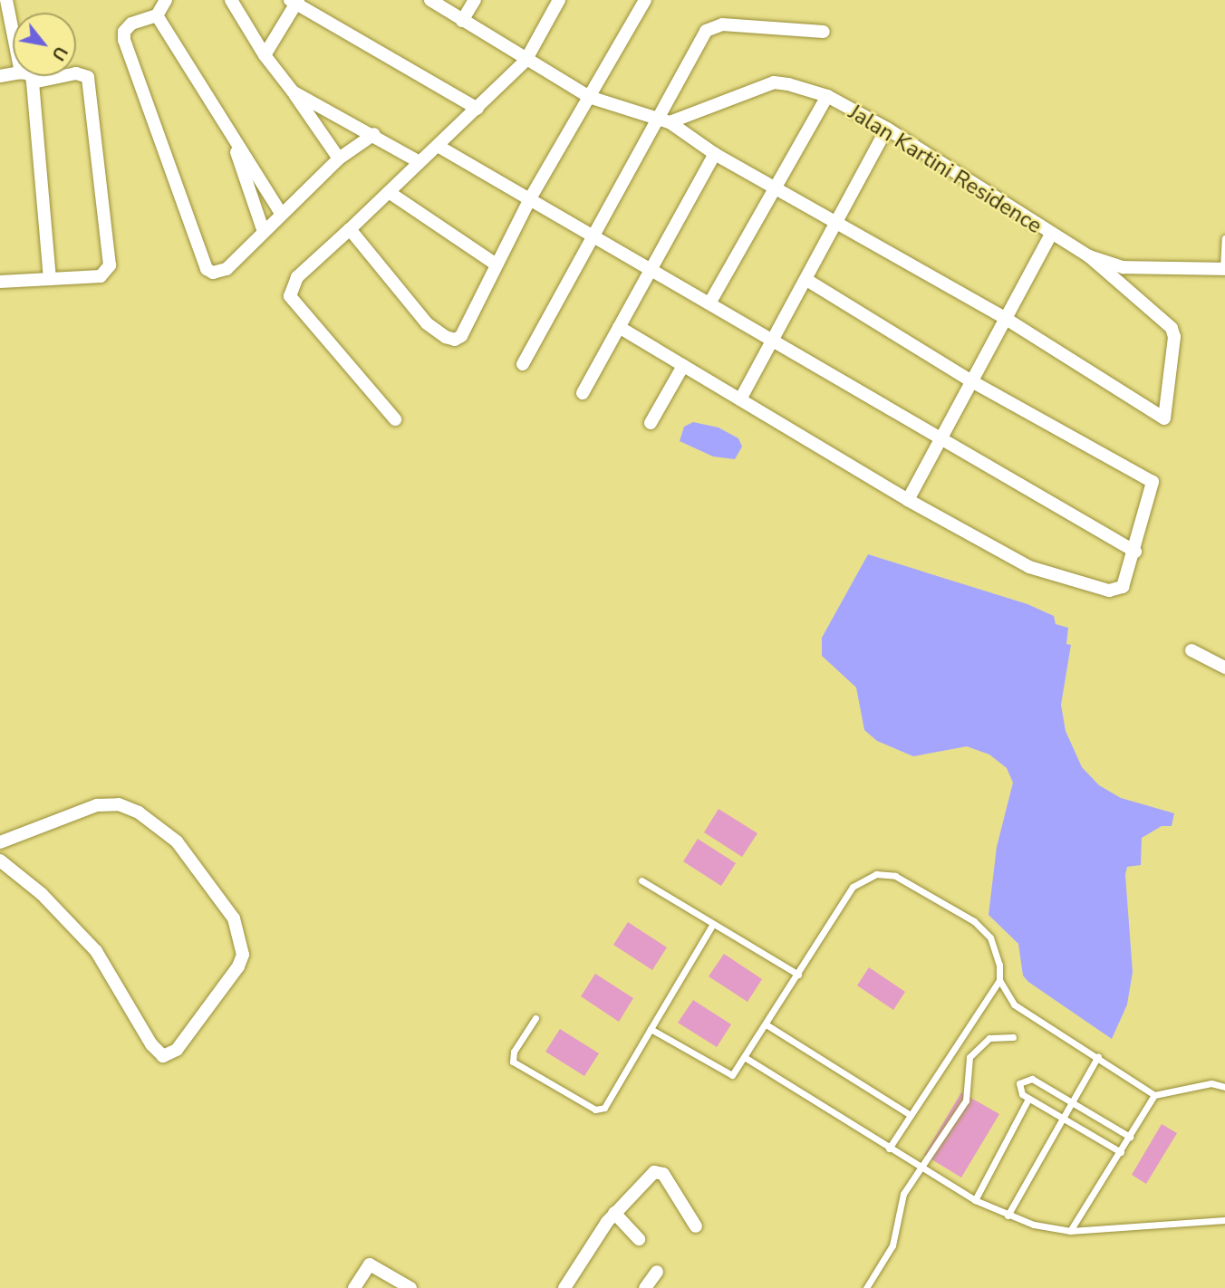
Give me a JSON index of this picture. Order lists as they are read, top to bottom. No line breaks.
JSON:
{"streets":{"street":["Jalan Kartini Residence"]},"north":"bottom right"}
